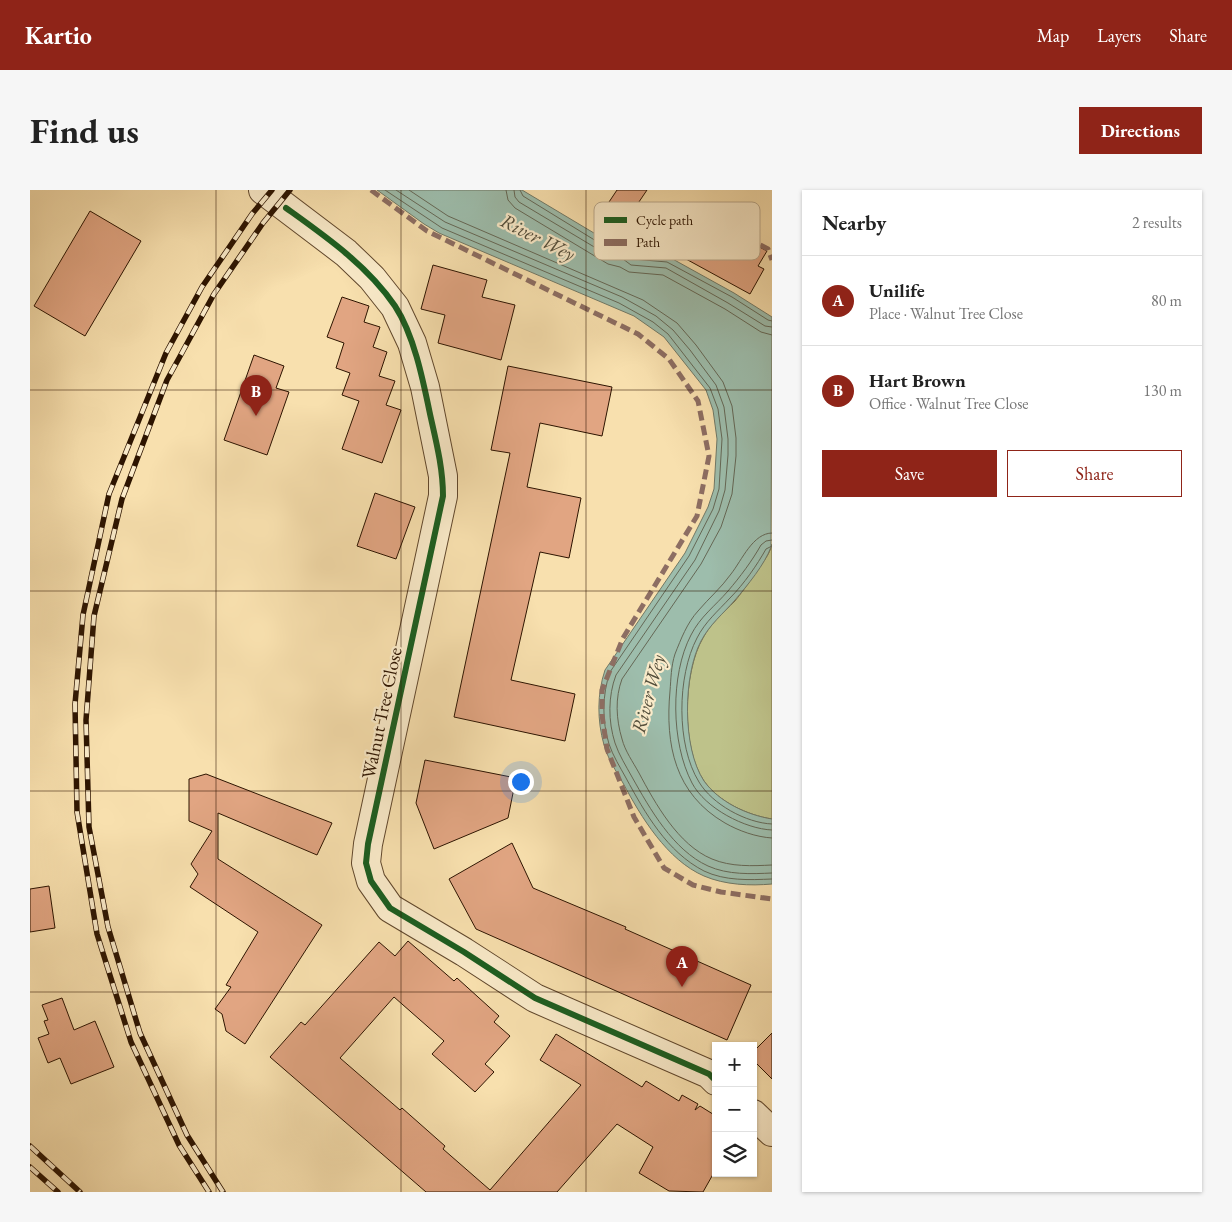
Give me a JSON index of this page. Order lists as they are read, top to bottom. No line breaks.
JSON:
{"streets":{"street":["Walnut Tree Close"]},"water":["River Wey"],"legend":["Cycle path","Path"],"page":{"header":"Kartio","nav":["Map","Layers","Share"],"buttons":["Directions",["Save","Share"]],"title":"Find us","heading":["Nearby","2 results"],"list":[{"mark":"A","name":"Unilife","note":"Place · Walnut Tree Close","value":"80 m"},{"mark":"B","name":"Hart Brown","note":"Office · Walnut Tree Close","value":"130 m"}],"pins":["B","A"],"map_buttons":["+","−"]}}
